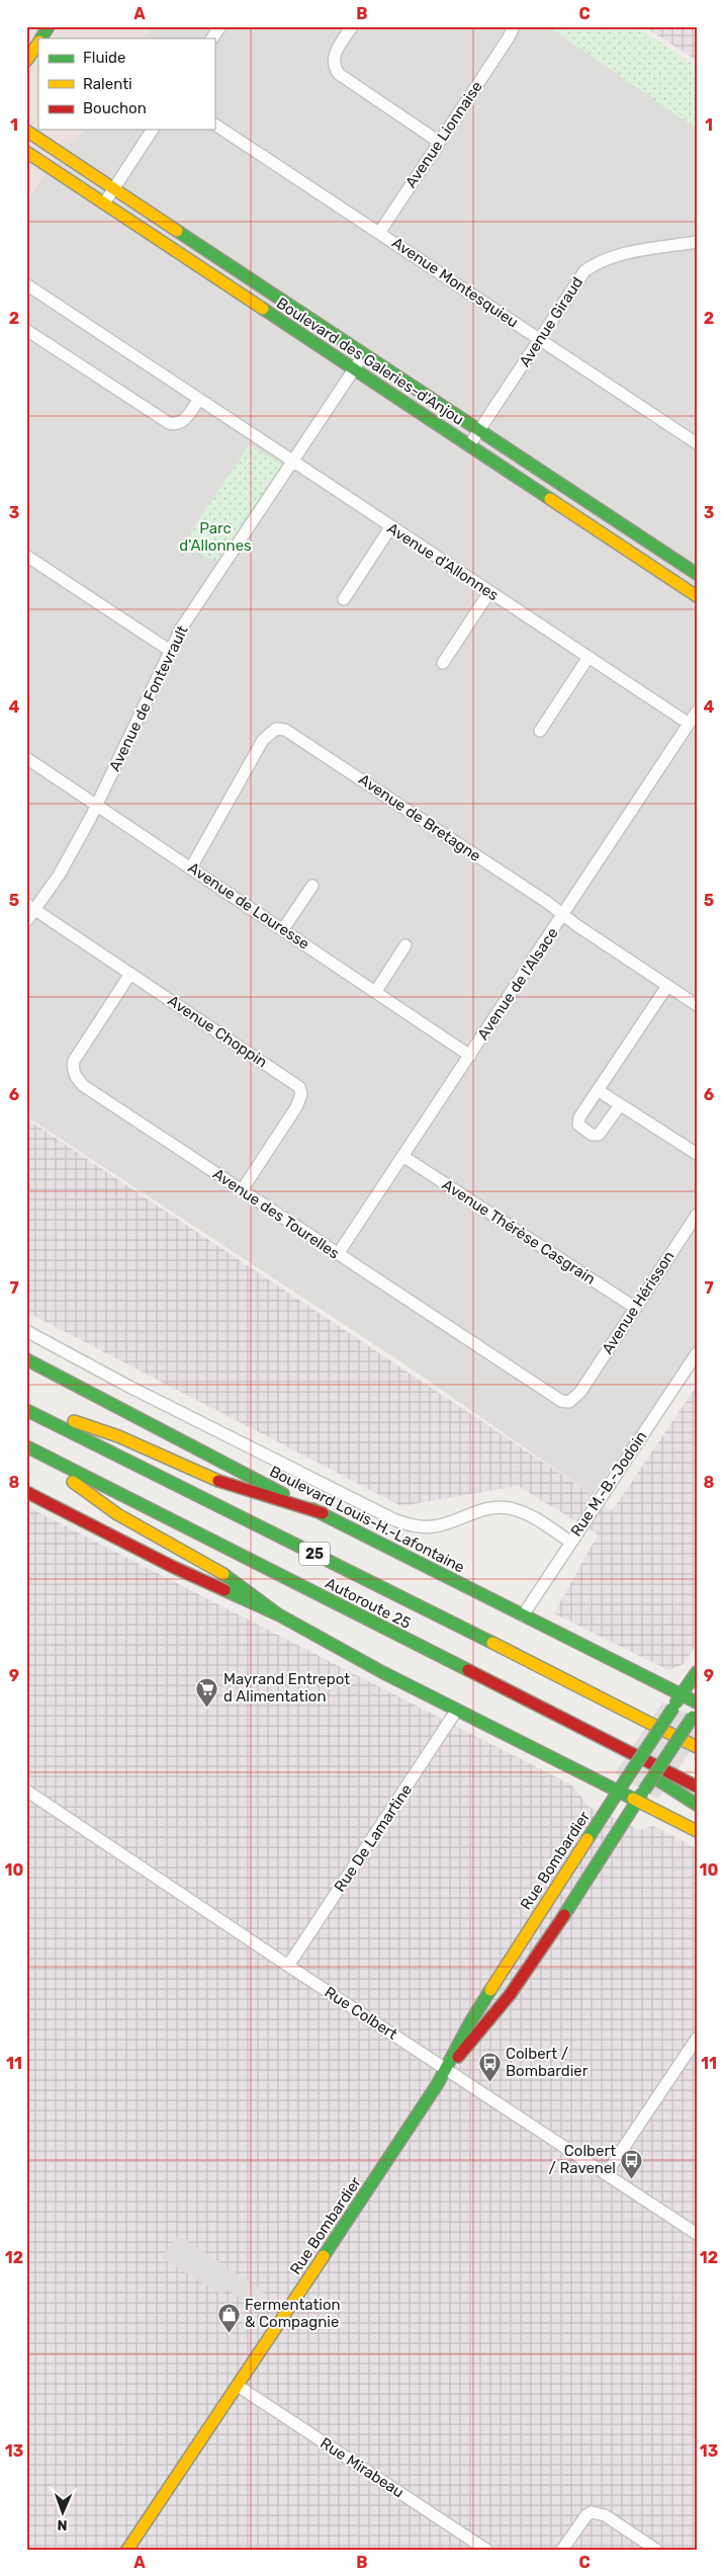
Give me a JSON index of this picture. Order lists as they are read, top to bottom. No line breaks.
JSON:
{"streets":{"main road":["Boulevard des Galeries-d'Anjou","Boulevard Louis-H.-Lafontaine","25","Autoroute 25","Rue Bombardier"],"street":["Avenue Lionnaise","Avenue Montesquieu","Avenue Giraud","Avenue d'Allonnes","Avenue de Fontevrault","Avenue de Bretagne","Avenue de Louresse","Avenue de l'Alsace","Avenue Choppin","Avenue des Tourelles","Avenue Thérèse Casgrain","Avenue Hérisson","Rue M.-B.-Jodoin","Rue De Lamartine","Rue Colbert","Rue Mirabeau"]},"crossings":[["Avenue Lionnaise","Avenue Montesquieu"],["Avenue Montesquieu","Avenue Giraud"],["Avenue Giraud","Boulevard des Galeries-d'Anjou"],["Boulevard des Galeries-d'Anjou","Avenue de Fontevrault"],["Avenue d'Allonnes","Avenue de Fontevrault"],["Avenue d'Allonnes","Avenue de l'Alsace"],["Avenue de Fontevrault","Avenue de Louresse"],["Avenue de Fontevrault","Avenue Choppin"],["Avenue de Bretagne","Avenue de Louresse"],["Avenue de Bretagne","Avenue de l'Alsace"],["Avenue de Louresse","Avenue de l'Alsace"],["Avenue de l'Alsace","Avenue des Tourelles"],["Avenue de l'Alsace","Avenue Thérèse Casgrain"],["Avenue Choppin","Avenue des Tourelles"],["Avenue des Tourelles","Avenue Hérisson"],["Avenue Thérèse Casgrain","Avenue Hérisson"],["Rue M.-B.-Jodoin","Boulevard Louis-H.-Lafontaine"],["Boulevard Louis-H.-Lafontaine","Rue Bombardier"],["Rue De Lamartine","Rue Colbert"],["Rue Bombardier","Rue Colbert"],["Rue Bombardier","Rue Mirabeau"]],"parks":["Parc d'Allonnes"],"places":{"supermarket":["Mayrand Entrepot d Alimentation"],"bus stop":["Colbert / Bombardier","Colbert / Ravenel"],"shop":["Fermentation & Compagnie"]},"legend":["Fluide","Ralenti","Bouchon"],"north":"bottom","grid":{"columns":["A","B","C"],"rows":["1","2","3","4","5","6","7","8","9","10","11","12","13"]}}
